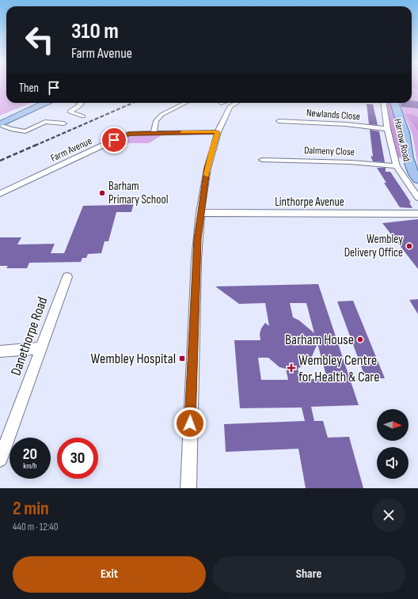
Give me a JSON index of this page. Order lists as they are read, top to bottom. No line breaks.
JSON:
{"streets":{"main road":["Harrow Road"],"street":["Newlands Close","Farm Avenue","Dalmeny Close","Linthorpe Avenue","Danethorpe Road"]},"crossings":[["Newlands Close","Harrow Road"],["Harrow Road","Dalmeny Close"]],"places":{"other":["Barham Primary School","Wembley Delivery Office","Barham House"],"transit":["Wembley Hospital"],"health":["Wembley Centre for Health & Care"]},"north":"right","page":{"turn":["310 m","Farm Avenue"],"then":"Then","speed":"20 km/h","limit":"30","heading":["2 min","440 m · 12:40"],"buttons":["Exit","Share"]}}
